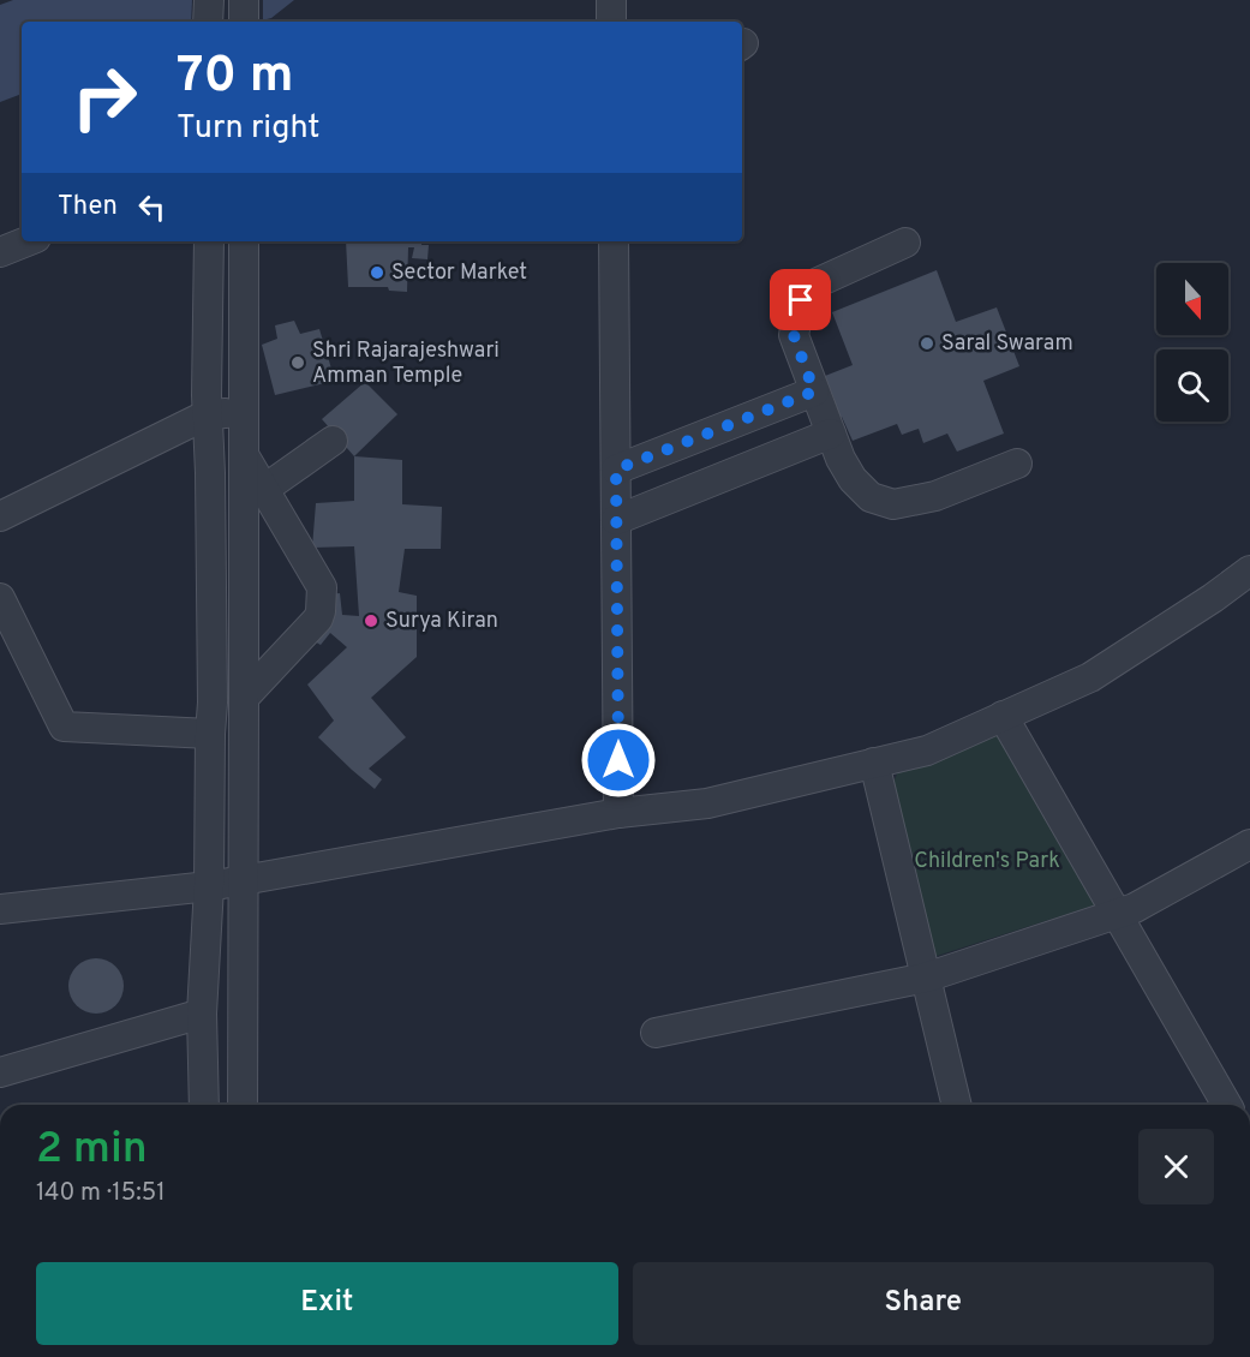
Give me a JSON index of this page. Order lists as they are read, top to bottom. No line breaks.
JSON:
{"parks":["Children's Park"],"places":["Sector Market","Saral Swaram","Shri Rajarajeshwari Amman Temple","Surya Kiran"],"north":"bottom","page":{"turn":["70 m","Turn right"],"then":"Then","heading":["2 min","140 m · 15:51"],"buttons":["Exit","Share"]}}
